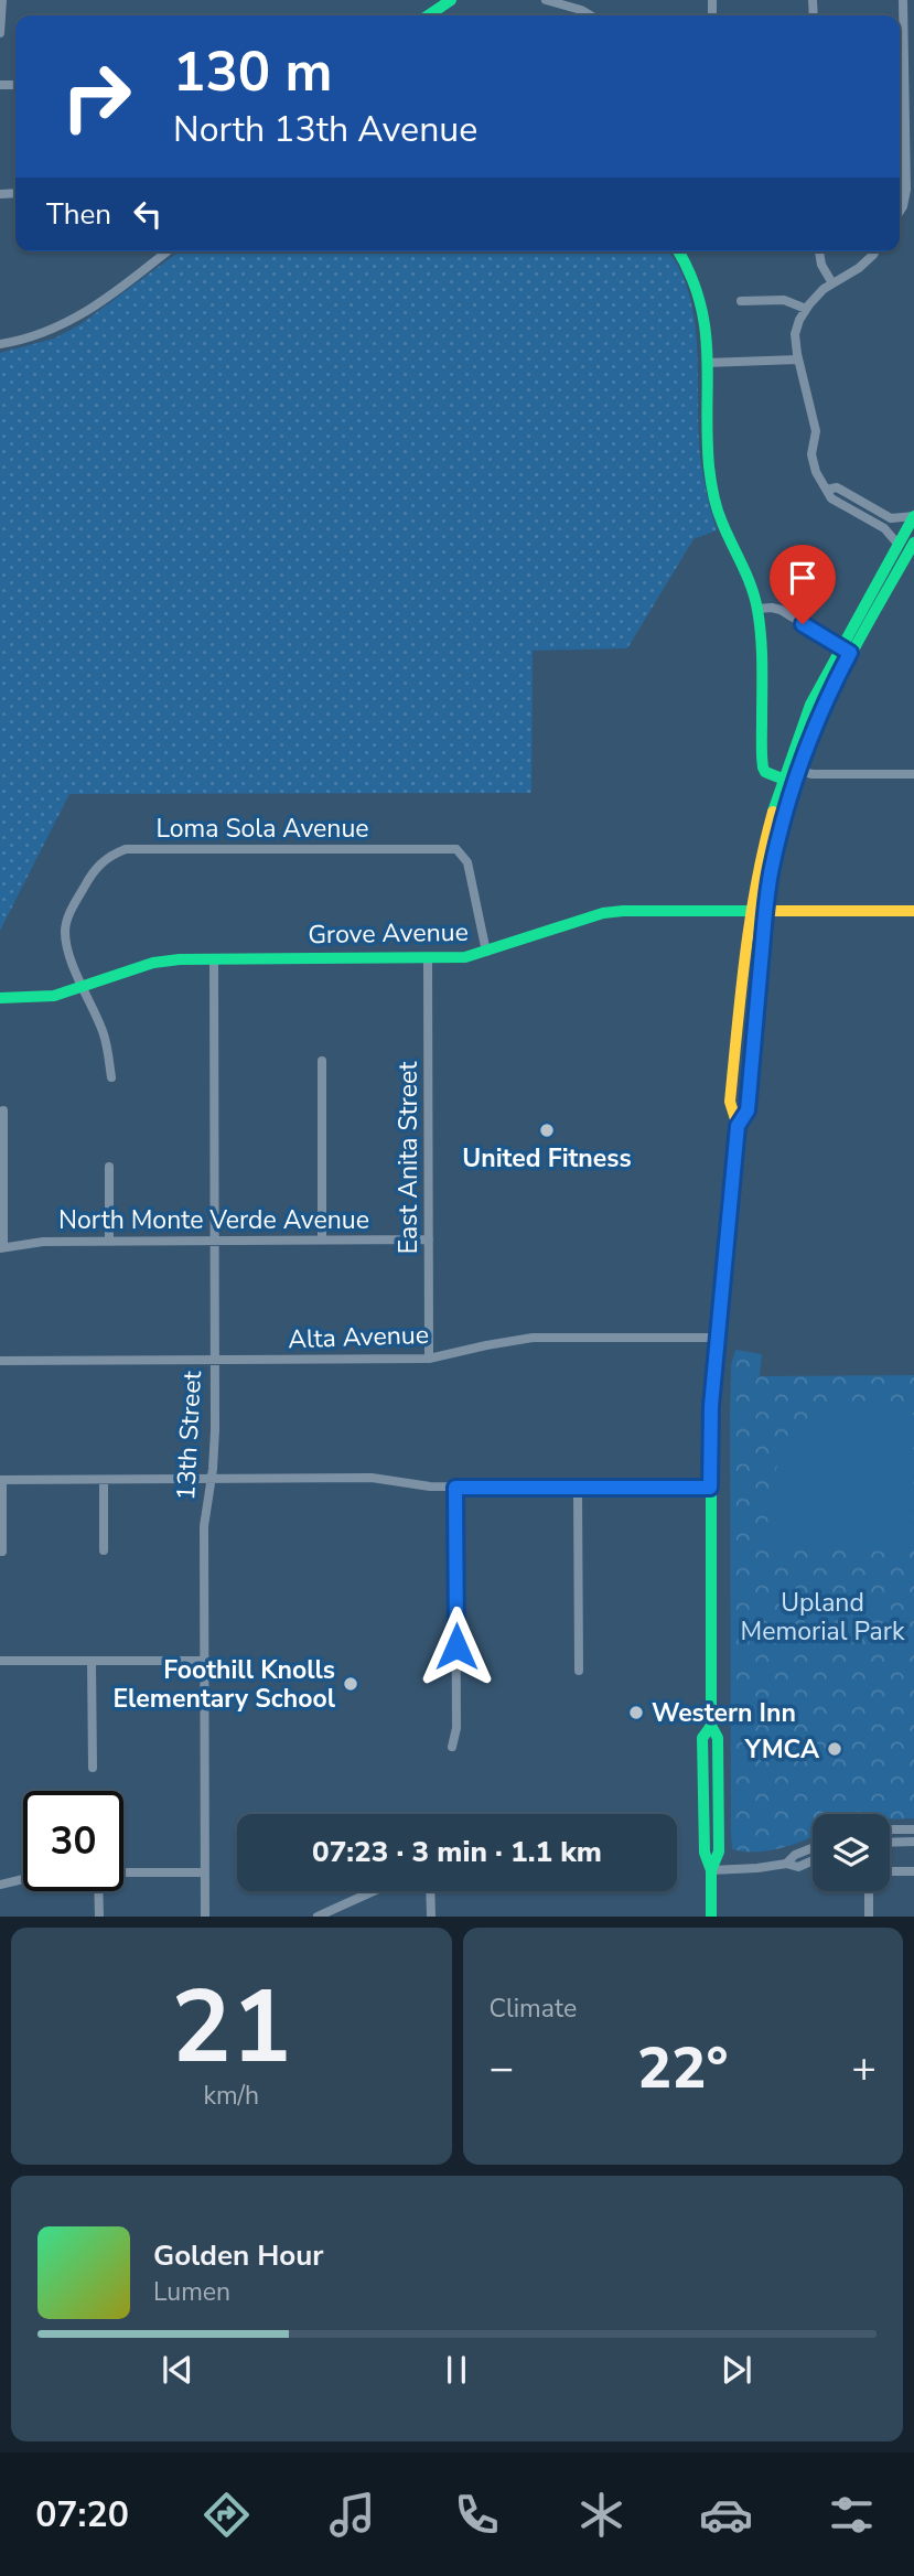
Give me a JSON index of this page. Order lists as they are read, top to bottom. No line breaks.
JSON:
{"streets":{"main road":["Grove Avenue"],"street":["Loma Sola Avenue","East Anita Street","North Monte Verde Avenue","Alta Avenue","13th Street"]},"crossings":[["Loma Sola Avenue","Grove Avenue"],["Grove Avenue","East Anita Street"],["Grove Avenue","13th Street"],["East Anita Street","North Monte Verde Avenue"],["East Anita Street","Alta Avenue"],["North Monte Verde Avenue","13th Street"],["Alta Avenue","13th Street"]],"parks":["Upland Memorial Park"],"places":["United Fitness","Foothill Knolls Elementary School","Western Inn","YMCA"],"page":{"turn":["130 m","North 13th Avenue"],"then":"Then","limit":"30","trip":"07:23 · 3 min · 1.1 km","tile":[["21","km/h"],"Climate"],"heat":["−","22°","+"],"song":["Golden Hour","Lumen"],"tabs":"07:20"}}
